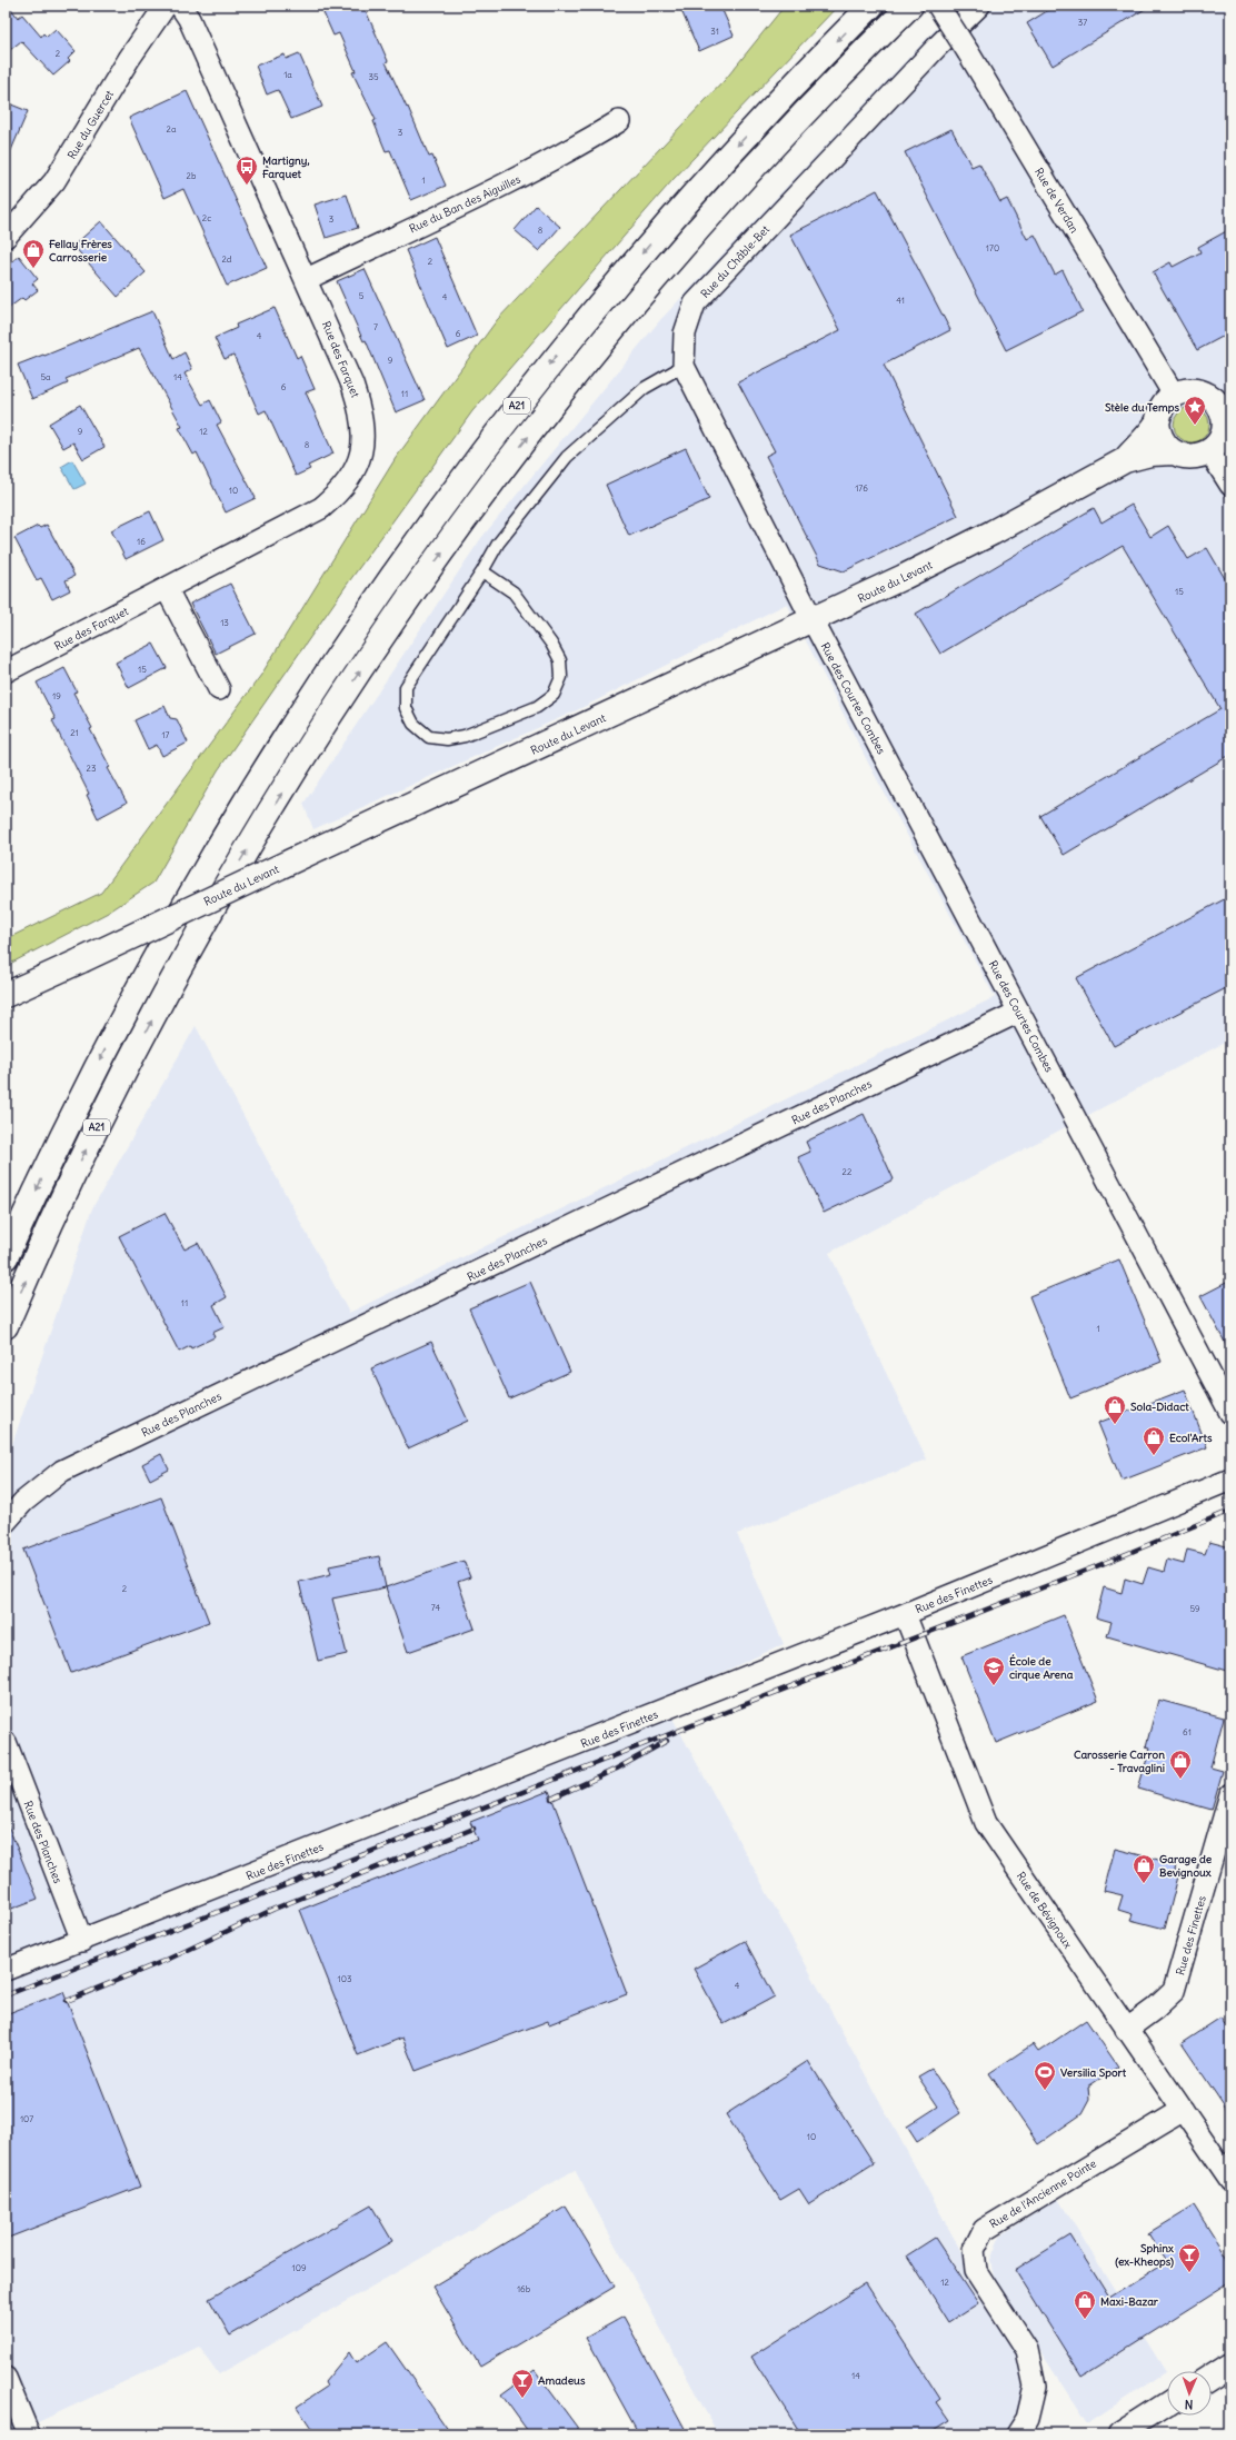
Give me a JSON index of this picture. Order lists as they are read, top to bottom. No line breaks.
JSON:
{"streets":{"main road":["A21","Route du Levant"],"street":["Rue du Guercet","Rue de Verdan","Rue du Ban des Aiguilles","Rue du Châble-Bet","Rue des Farquet","Rue des Courtes Combes","Rue des Planches","Rue des Finettes","Rue de Bévignoux","Rue de l'Ancienne Pointe"]},"crossings":[["Rue de Verdan","Route du Levant"],["Rue du Ban des Aiguilles","Rue des Farquet"],["Rue du Châble-Bet","Route du Levant"],["Rue du Châble-Bet","Rue des Courtes Combes"],["Route du Levant","Rue des Courtes Combes"],["Rue des Courtes Combes","Rue des Planches"],["Rue des Planches","Rue des Finettes"],["Rue des Finettes","Rue de Bévignoux"],["Rue de Bévignoux","Rue de l'Ancienne Pointe"]],"places":{"bus stop":["Martigny, Farquet"],"shop":["Fellay Frères Carrosserie","Sola-Didact","Ecol'Arts","Carosserie Carron - Travaglini","Garage de Bevignoux","Maxi-Bazar"],"place":["Stèle du Temps"],"school or university":["École de cirque Arena"],"sports":["Versilia Sport"],"bar":["Sphinx (ex-Kheops)","Amadeus"]},"house_numbers":["37","31","2","1a","35","2a","3","2b","1","2c","3","8","170","2d","2","5","4","41","7","6","4","9","5a","14","6","11","9","12","8","176","10","16","15","13","15","19","21","17","23","22","11","1","2","74","59","61","103","4","107","10","109","12","16b","14"],"north":"bottom"}
